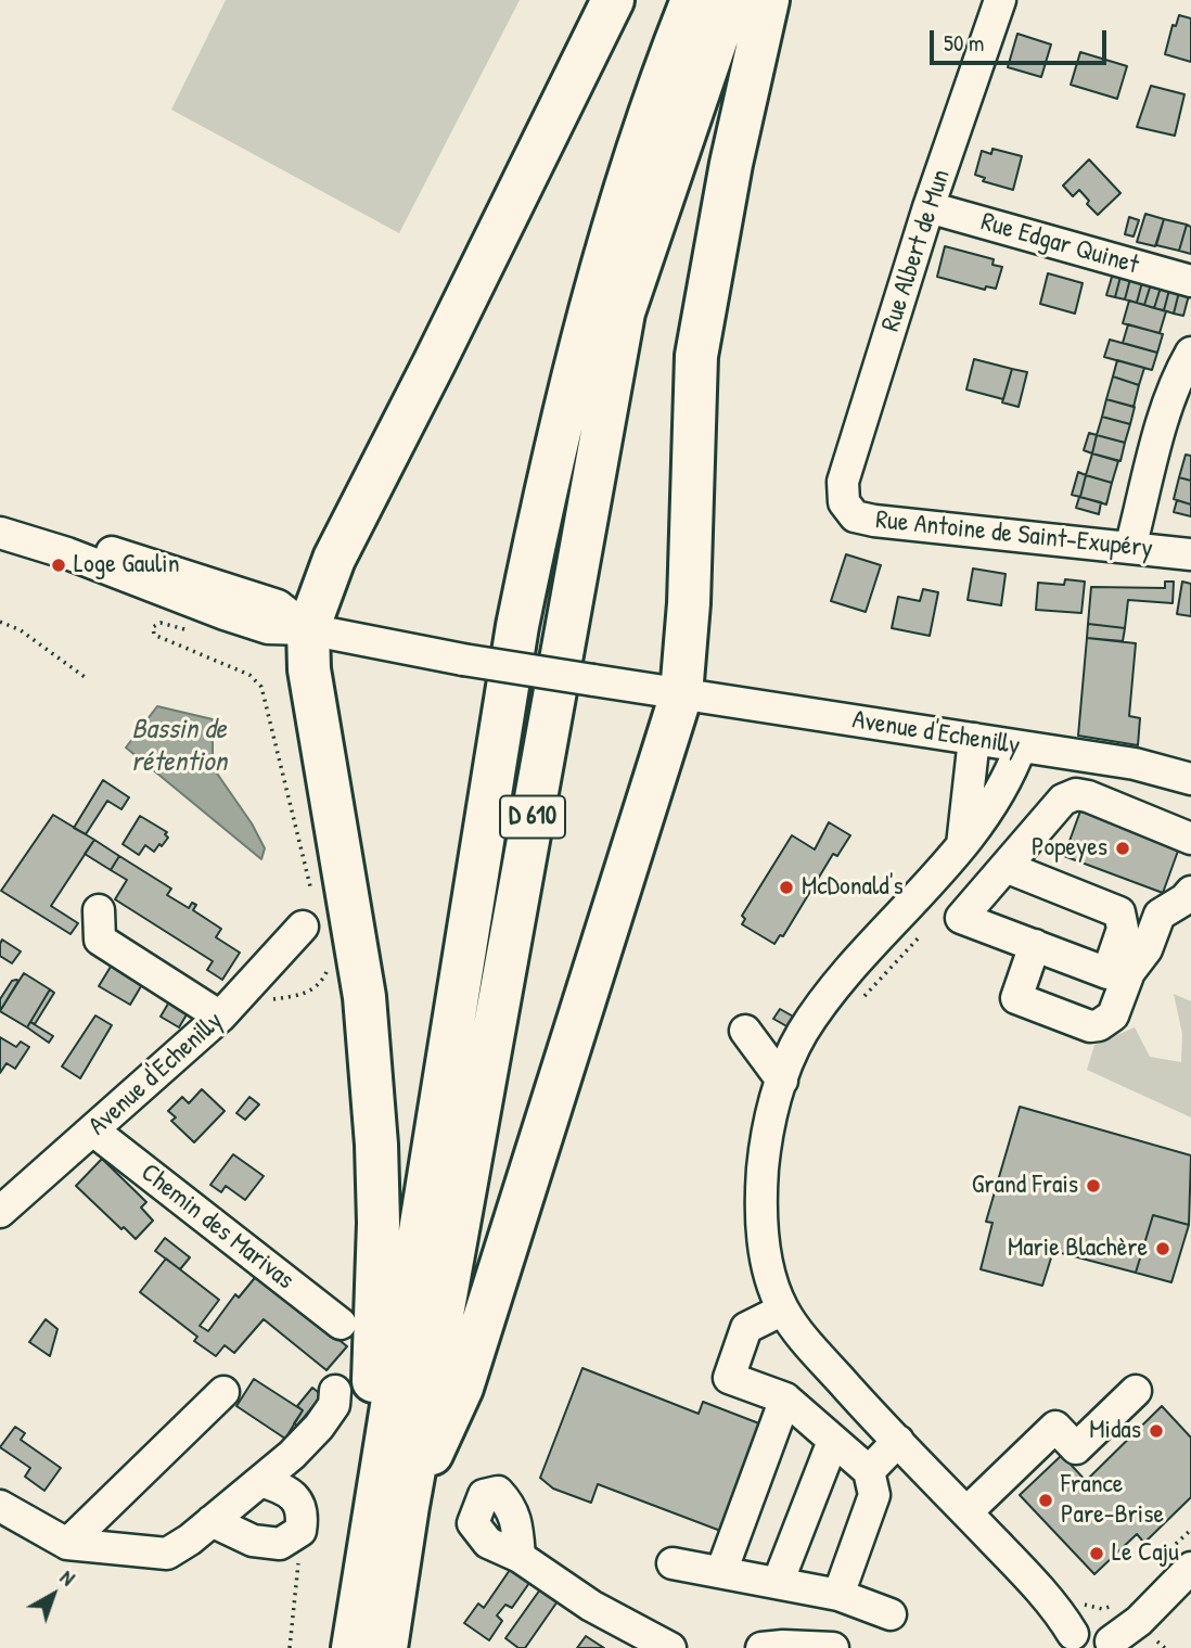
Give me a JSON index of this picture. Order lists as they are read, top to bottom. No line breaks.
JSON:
{"streets":{"highway":["D 610"],"street":["Rue Edgar Quinet","Rue Albert de Mun","Rue Antoine de Saint-Exupéry","Avenue d'Echenilly","Chemin des Marivas"]},"crossings":[["Rue Edgar Quinet","Rue Albert de Mun"],["Rue Albert de Mun","Rue Antoine de Saint-Exupéry"],["Avenue d'Echenilly","Chemin des Marivas"]],"water":["Bassin de rétention"],"places":["Loge Gaulin","Popeyes","McDonald's","Grand Frais","Marie Blachère","Midas","France Pare-Brise","Le Caju"],"scale_bar":"50 m","north":"top right"}
